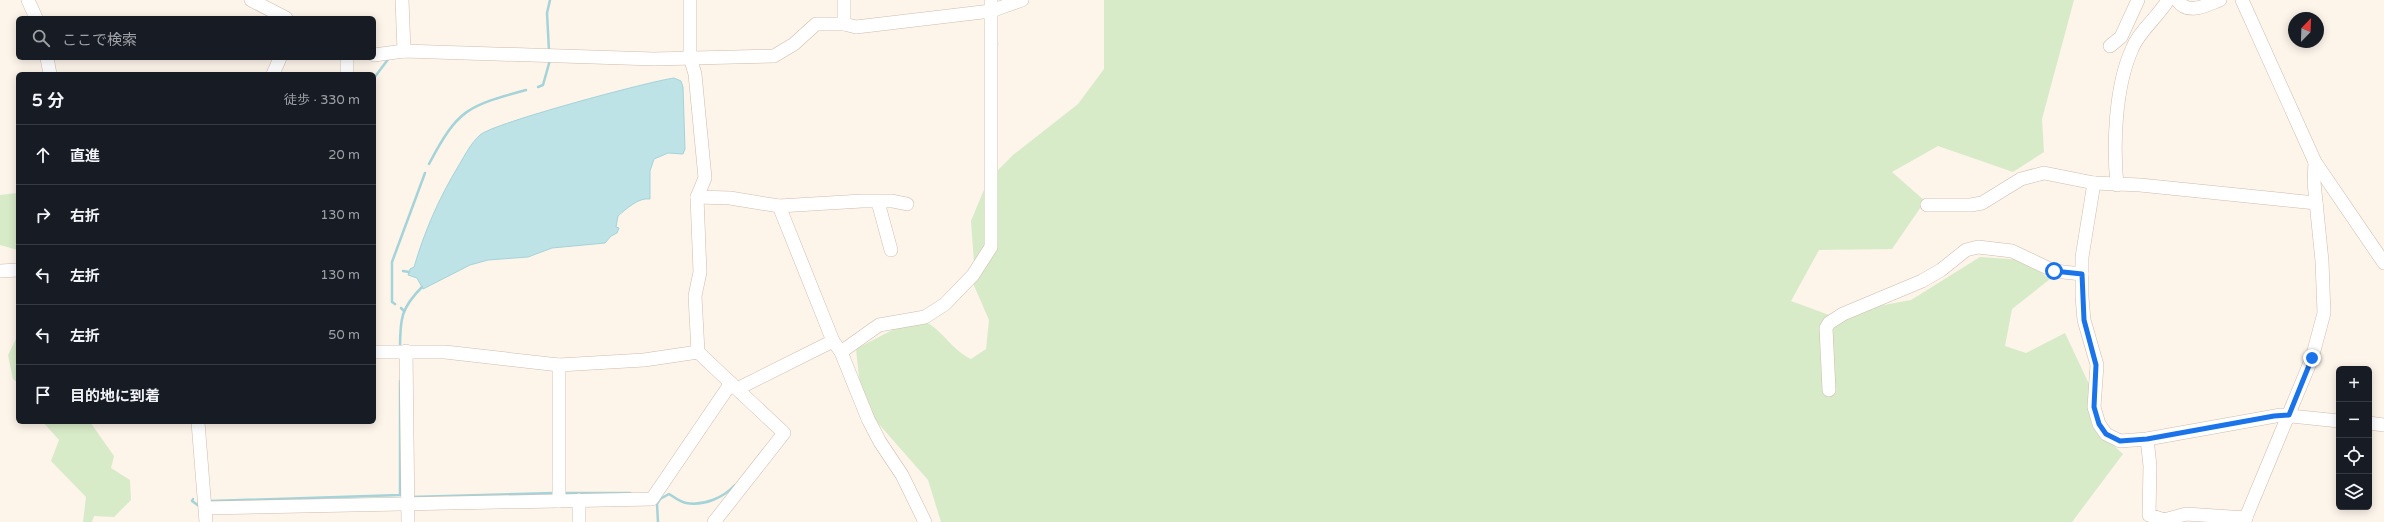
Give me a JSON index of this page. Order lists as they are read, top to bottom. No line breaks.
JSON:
{"north":"top right","page":{"search":"ここで検索","heading":["5 分","徒歩 · 330 m"],"list":[["直進","20 m"],["右折","130 m"],["左折","130 m"],["左折","50 m"],"目的地に到着"],"map_buttons":["+","−"]}}
